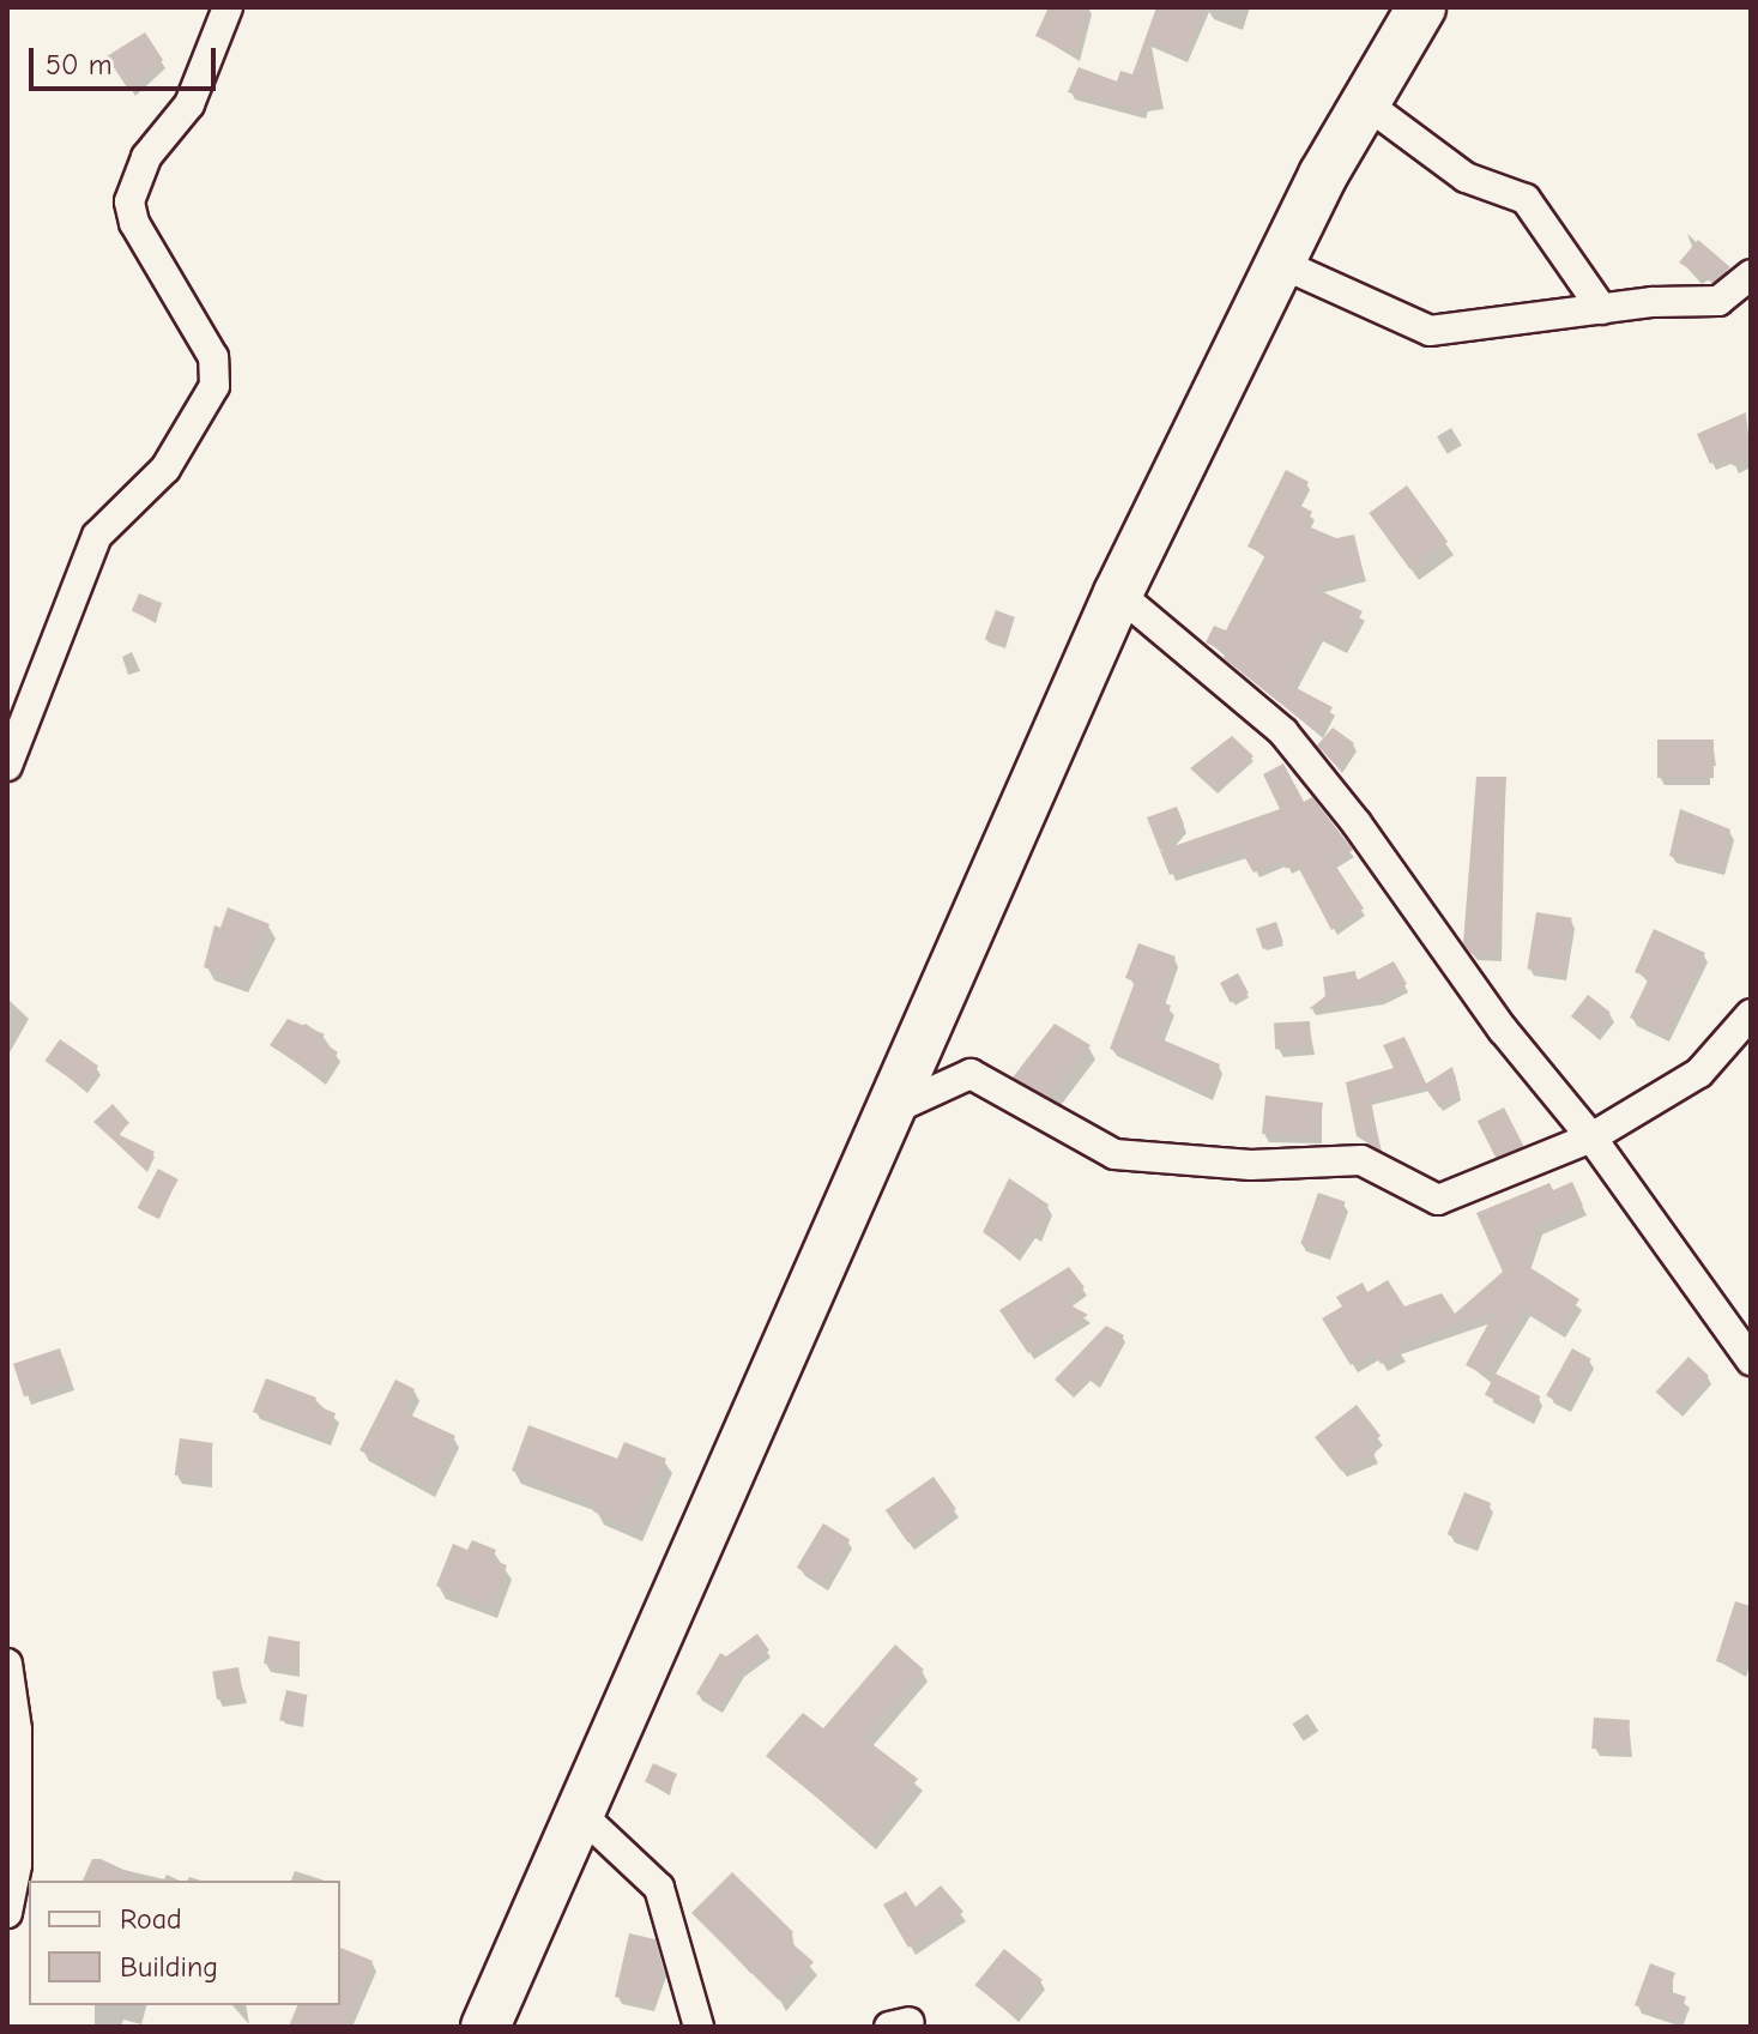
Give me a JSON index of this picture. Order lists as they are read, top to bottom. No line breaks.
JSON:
{"legend":["Road","Building"],"scale_bar":"50 m"}
